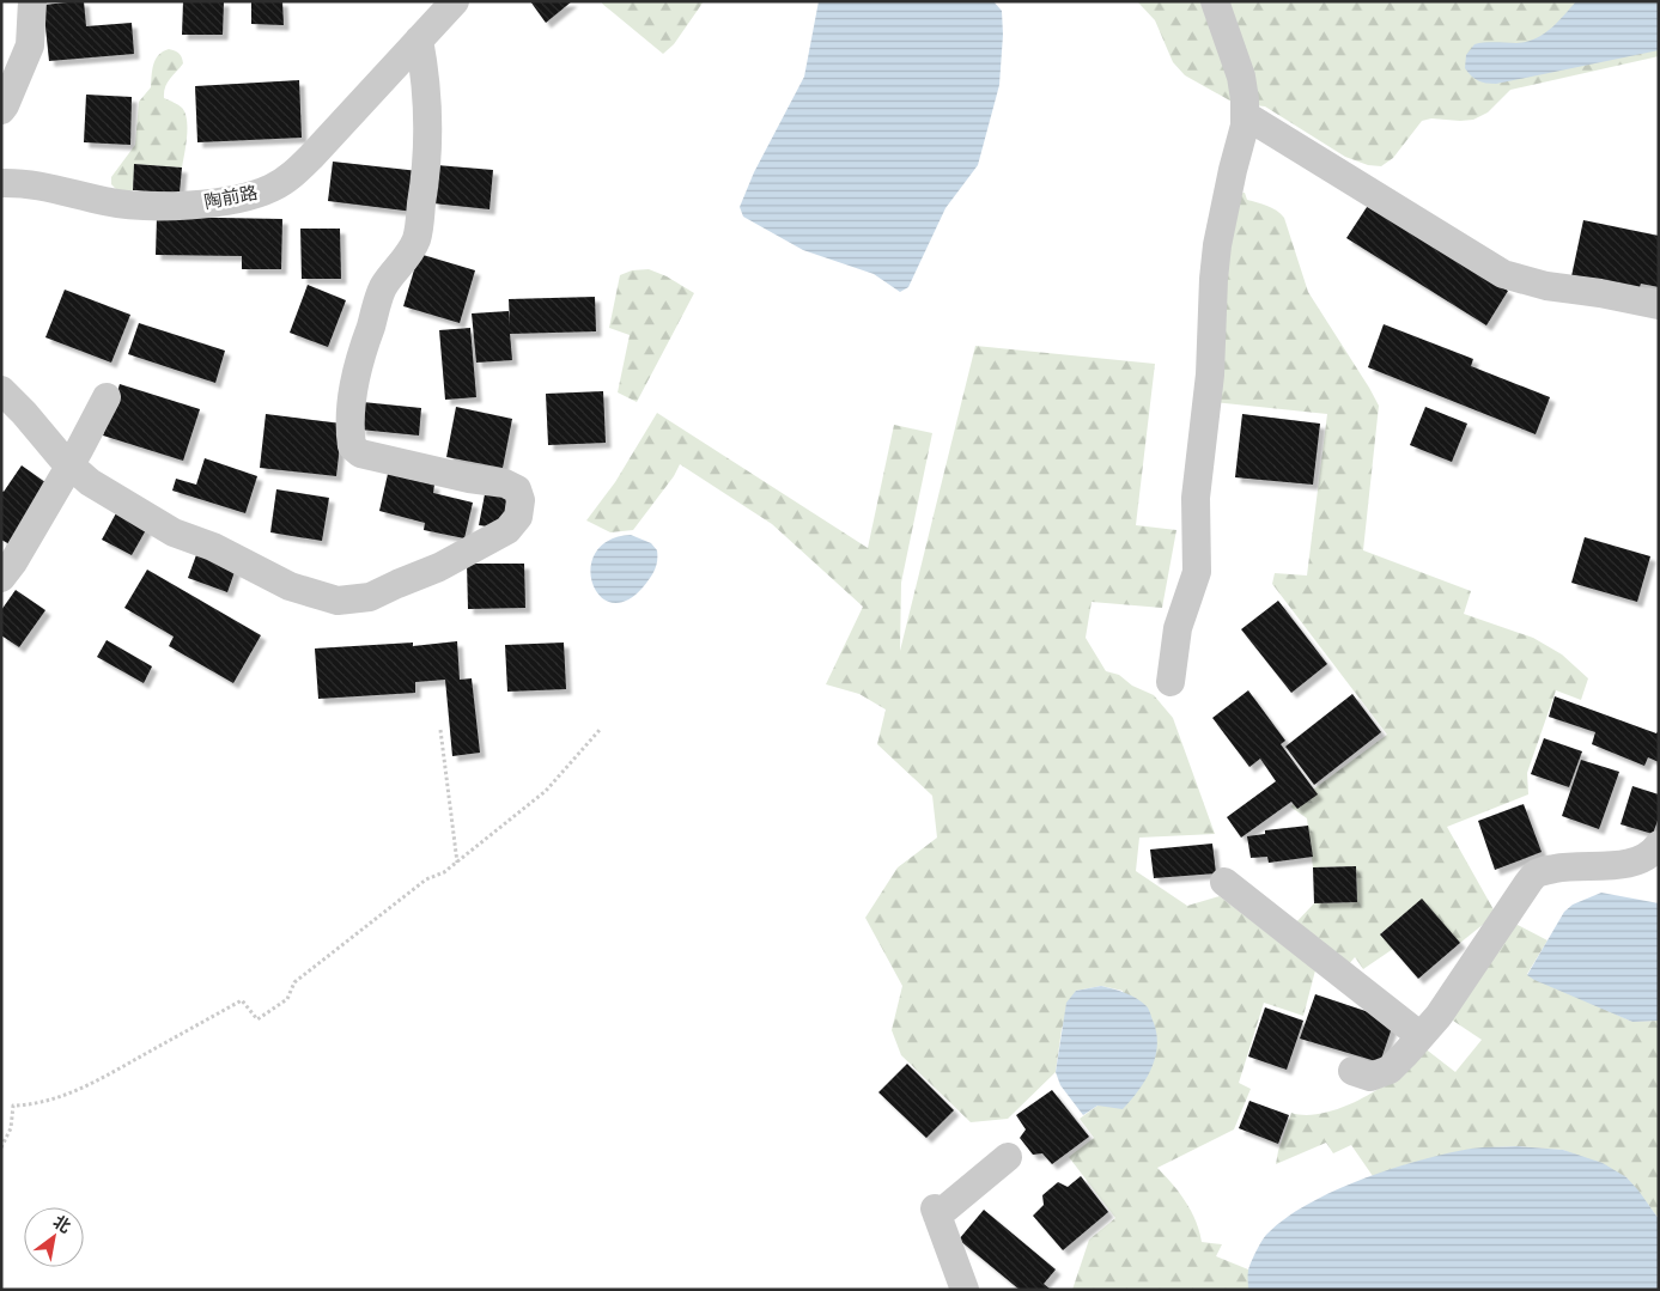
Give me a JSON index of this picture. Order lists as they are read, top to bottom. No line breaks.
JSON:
{"streets":{"street":["陶前路"]},"north":"top right"}
